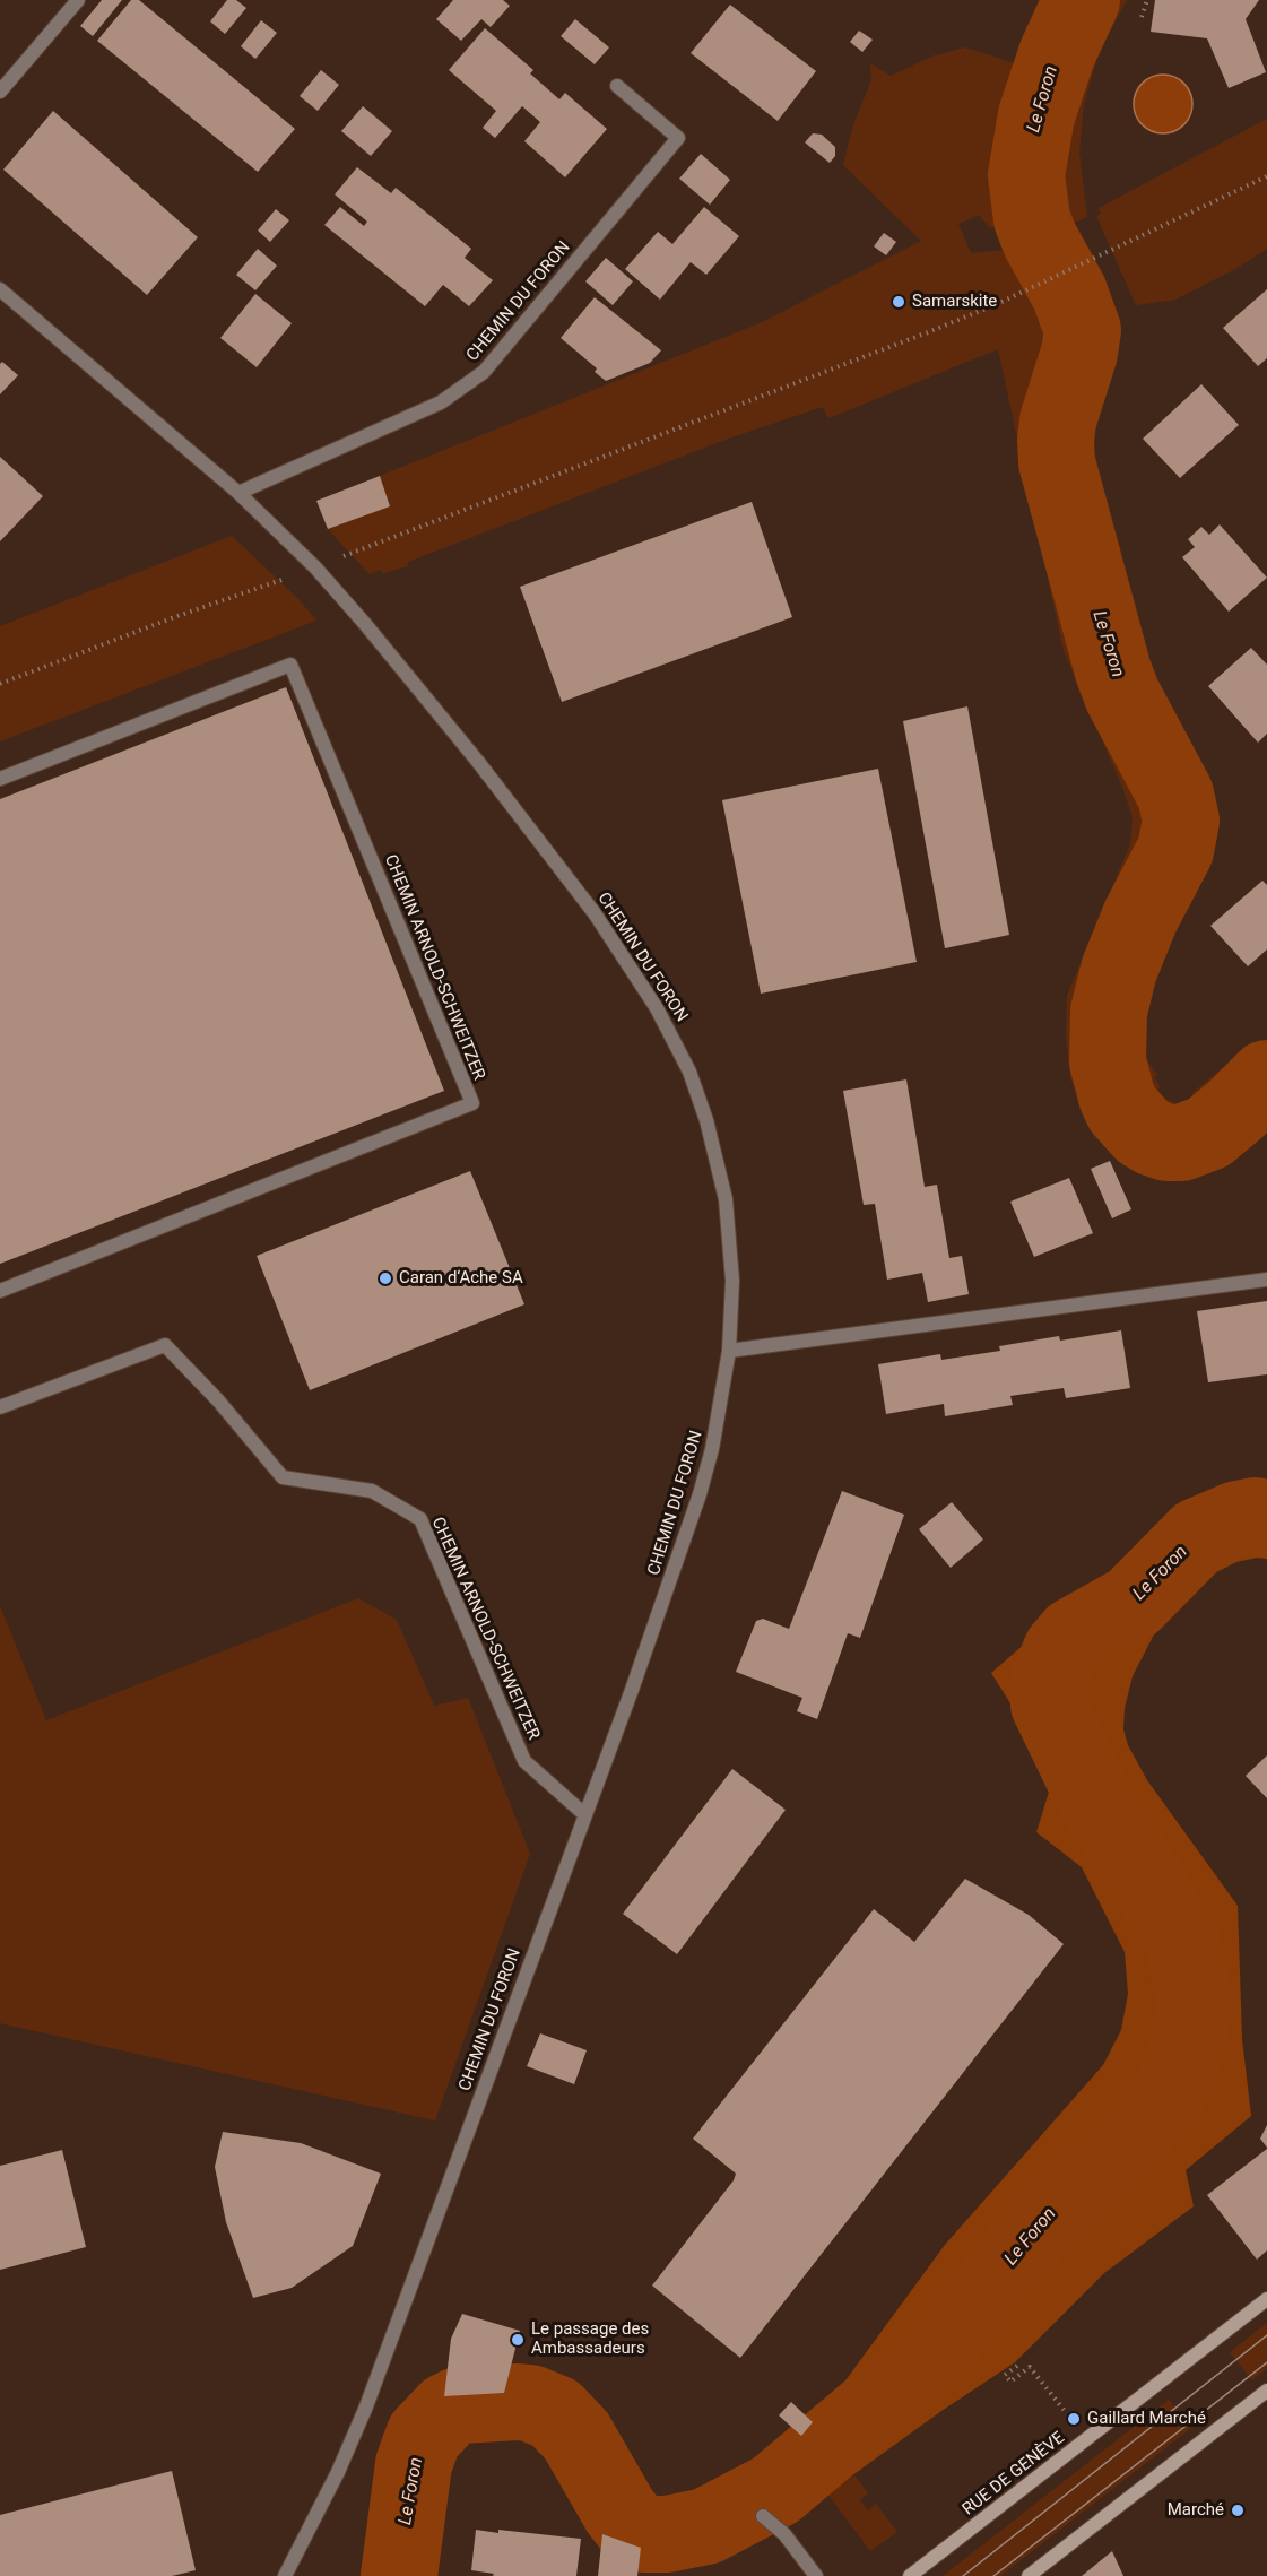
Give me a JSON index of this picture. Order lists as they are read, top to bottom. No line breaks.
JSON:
{"streets":{"main road":["RUE DE GENÈVE"],"street":["CHEMIN DU FORON","CHEMIN ARNOLD-SCHWEITZER"]},"crossings":[["CHEMIN DU FORON","CHEMIN ARNOLD-SCHWEITZER"]],"water":["Le Foron"],"places":["Samarskite","Caran d‘Ache SA","Le passage des Ambassadeurs","Gaillard Marché","Marché"]}
